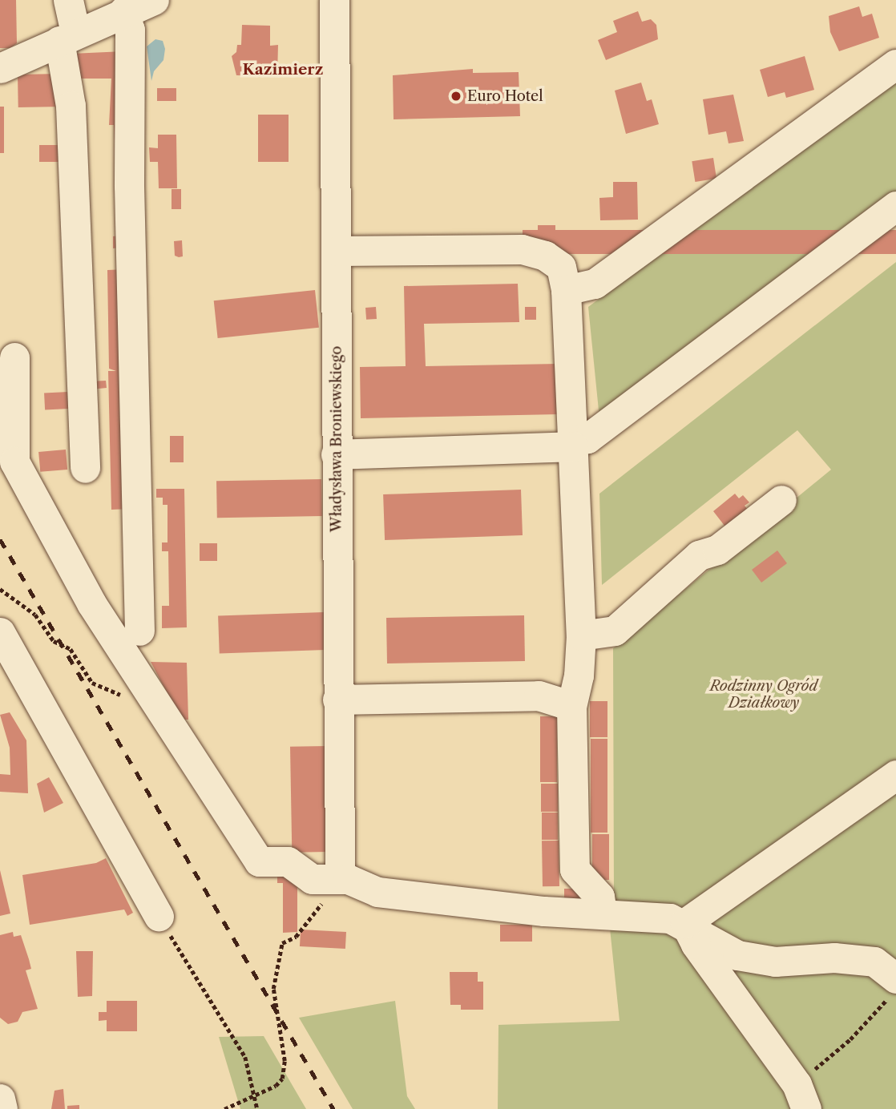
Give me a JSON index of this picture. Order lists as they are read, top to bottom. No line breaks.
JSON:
{"streets":{"street":["Władysława Broniewskiego"]},"districts":["Kazimierz"],"parks":["Rodzinny Ogród Działkowy"],"places":["Euro Hotel"]}
